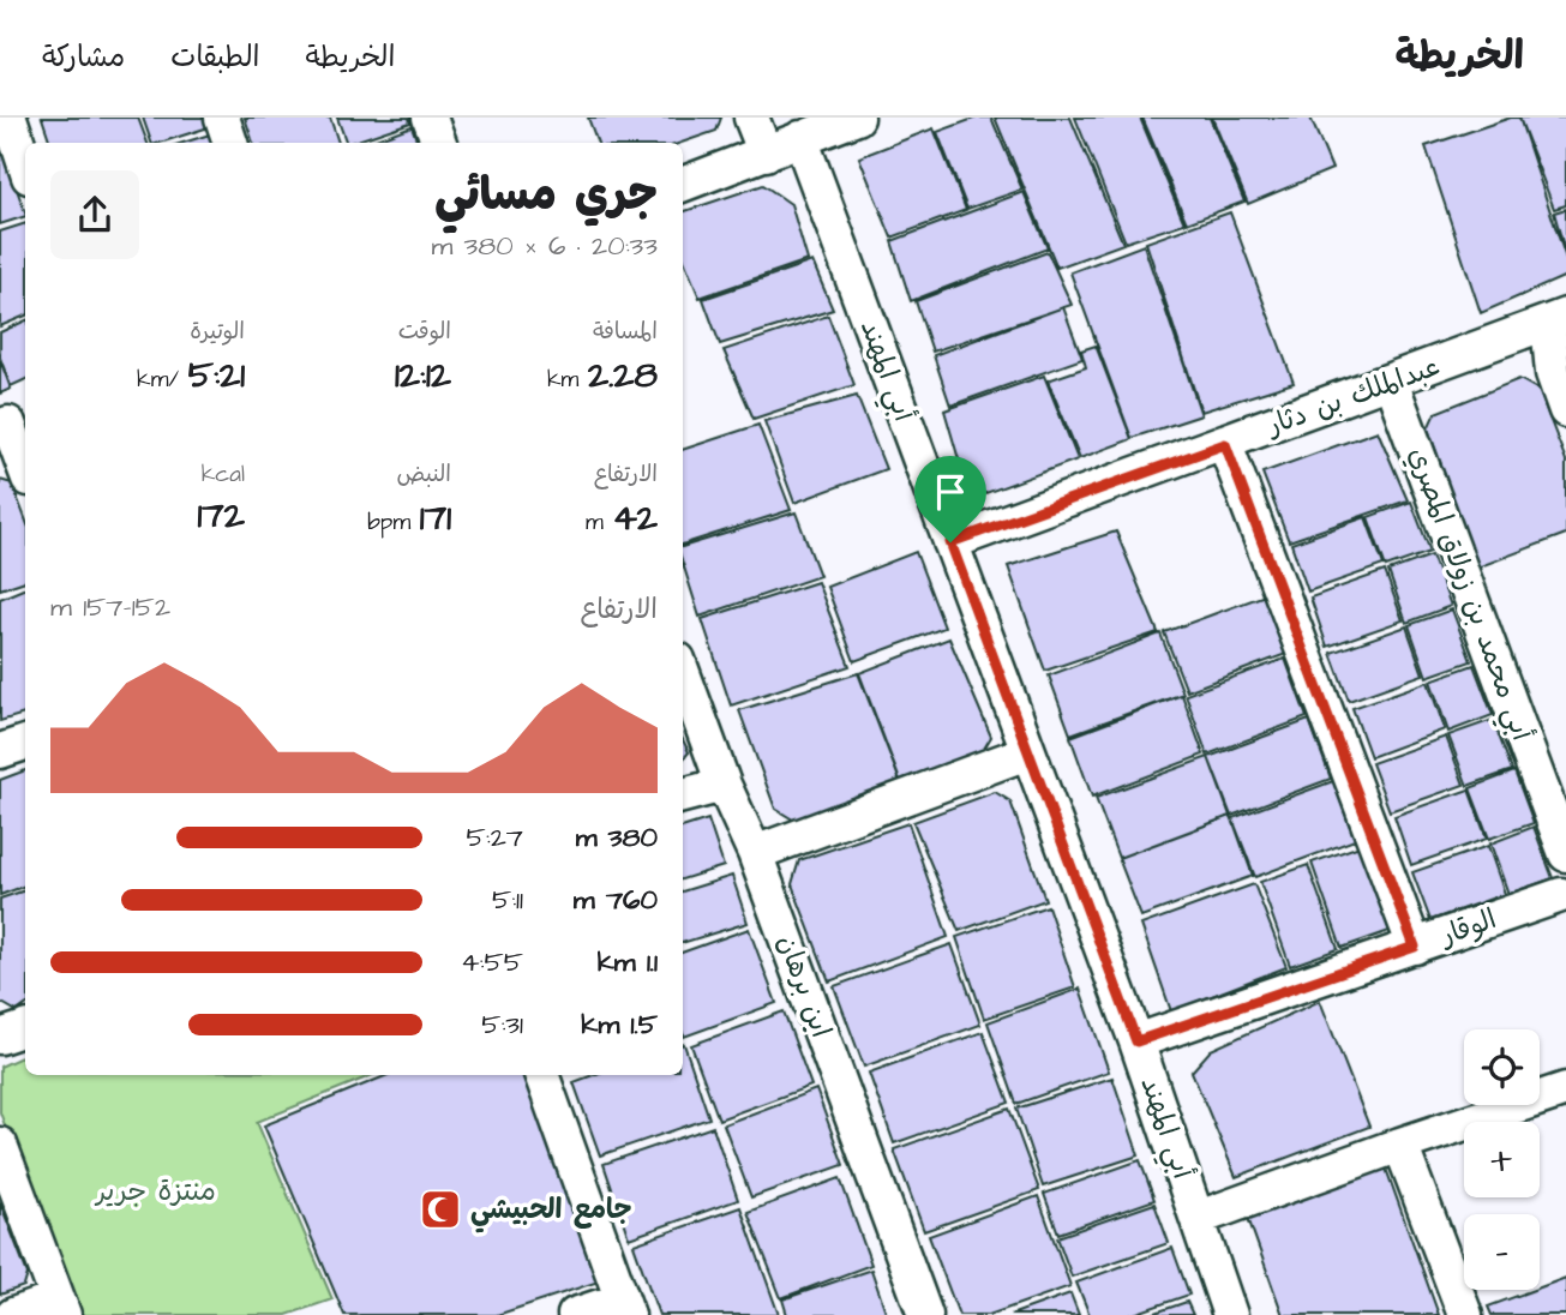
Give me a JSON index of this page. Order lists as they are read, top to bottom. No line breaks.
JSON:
{"streets":{"street":["أبي المهند","عبدالملك بن دثار","أبي محمد بن زولاق المصري","الوقار","ابن برهان"]},"crossings":[["أبي المهند","عبدالملك بن دثار"],["أبي المهند","الوقار"],["عبدالملك بن دثار","أبي محمد بن زولاق المصري"]],"parks":["منتزة جرير"],"places":{"mosque":["جامع الحبيشي"]},"page":{"header":"الخريطة","nav":["الخريطة","الطبقات","مشاركة"],"heading":["جري مسائي","20:33 · 6 × 380 m"],"stats":[["المسافة","2.28 km"],["الوقت","12:12"],["الوتيرة","5:21 /km"],["الارتفاع","42 m"],["النبض","171 bpm"],["kcal","172"]],"chart":["الارتفاع","152–157 m"],"list":[{"name":"380 m","note":"5:27"},{"name":"760 m","note":"5:11"},{"name":"1.1 km","note":"4:55"},{"name":"1.5 km","note":"5:31"}],"map_buttons":["+","−"]}}
